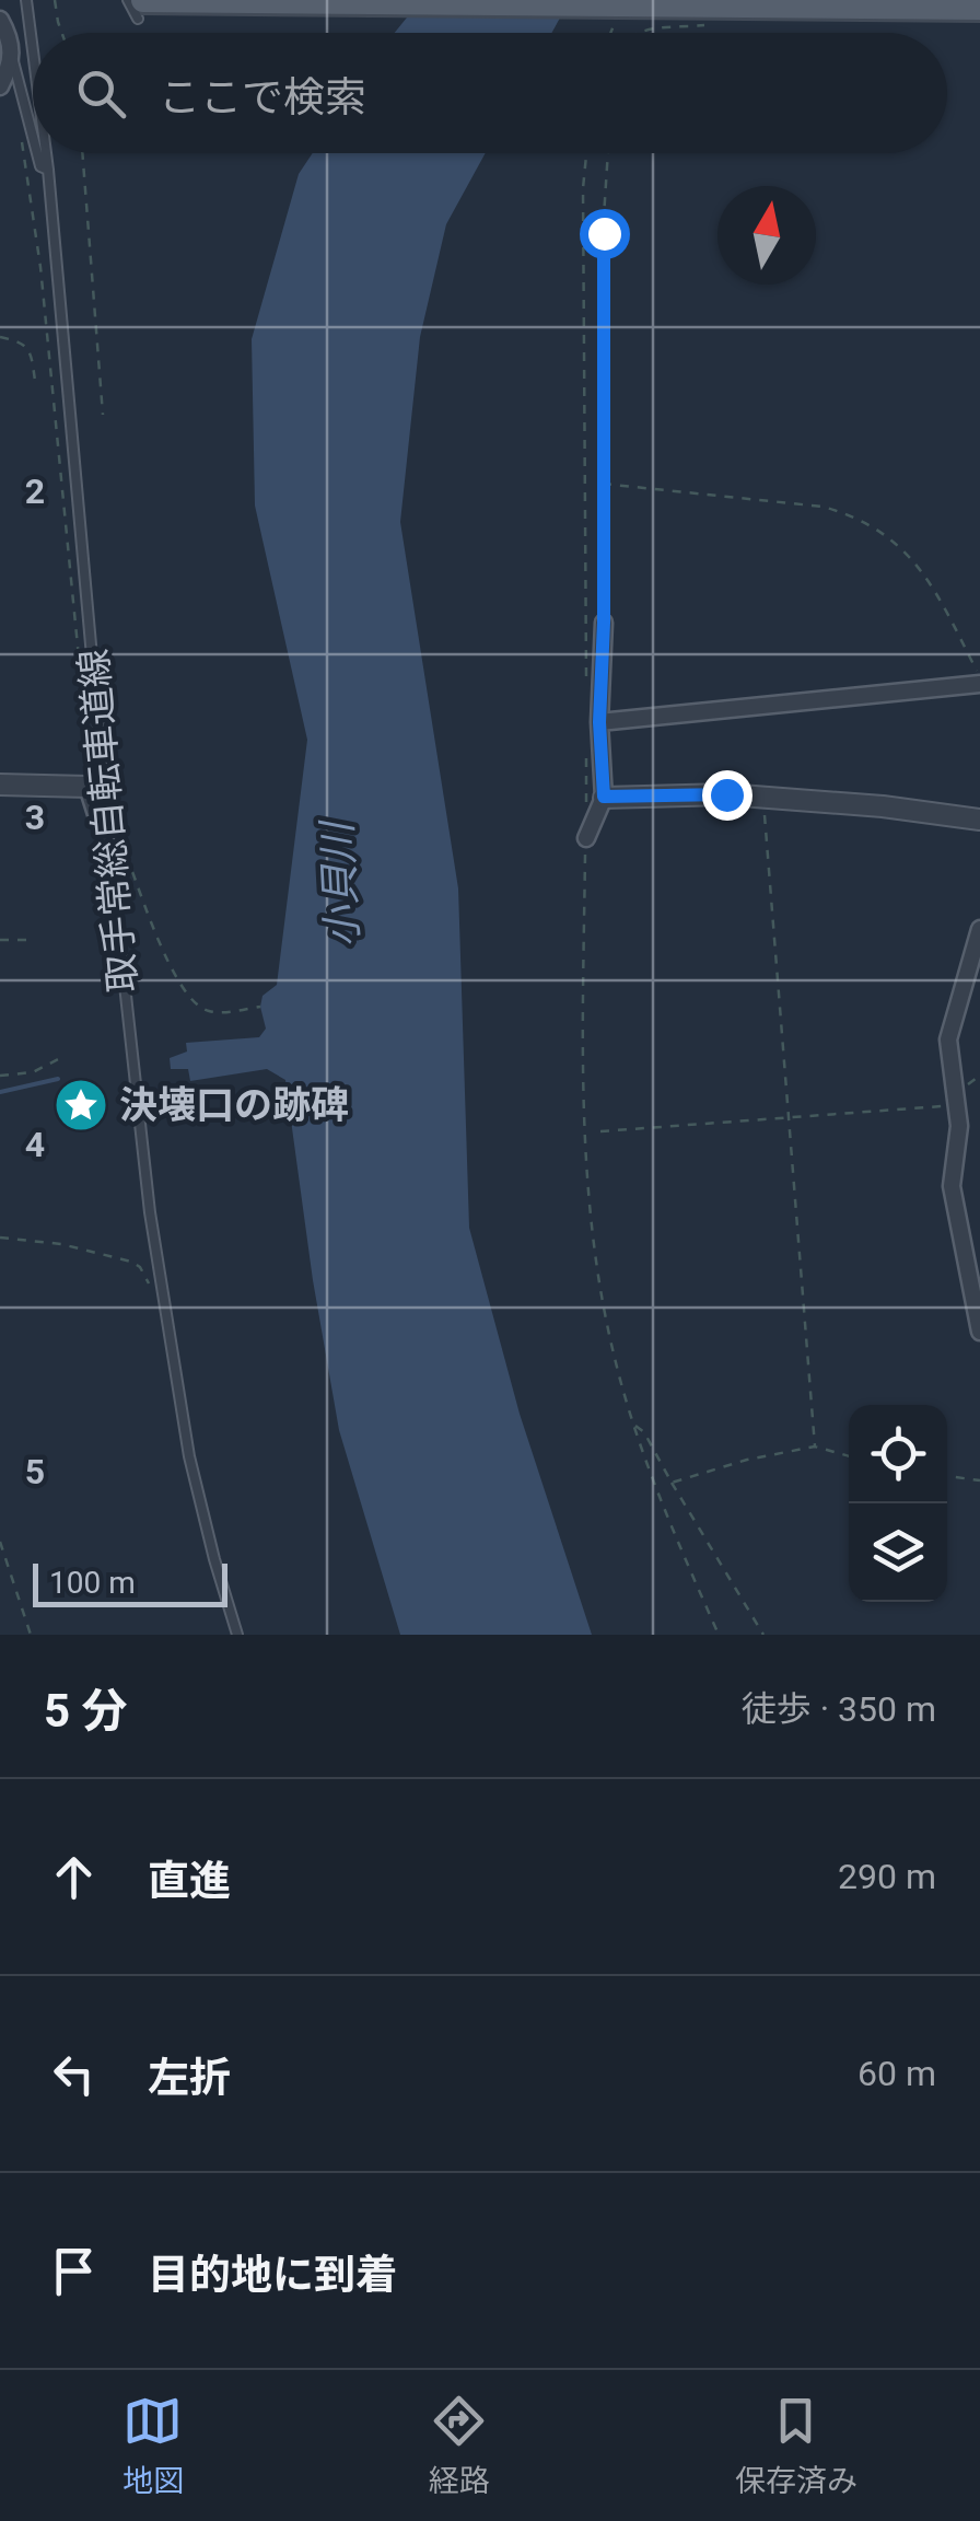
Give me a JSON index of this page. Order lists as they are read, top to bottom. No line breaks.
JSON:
{"streets":{"lane":["取手常総自転車道線"]},"water":["小貝川"],"places":{"place":["決壊口の跡碑"]},"scale_bar":"100 m","north":"top","page":{"search":"ここで検索","scale":"100 m","heading":["5 分","徒歩 · 350 m"],"list":[["直進","290 m"],["左折","60 m"],"目的地に到着"],"nav":["地図","経路","保存済み"]},"grid":{"rows":["2","3","4","5"]}}
